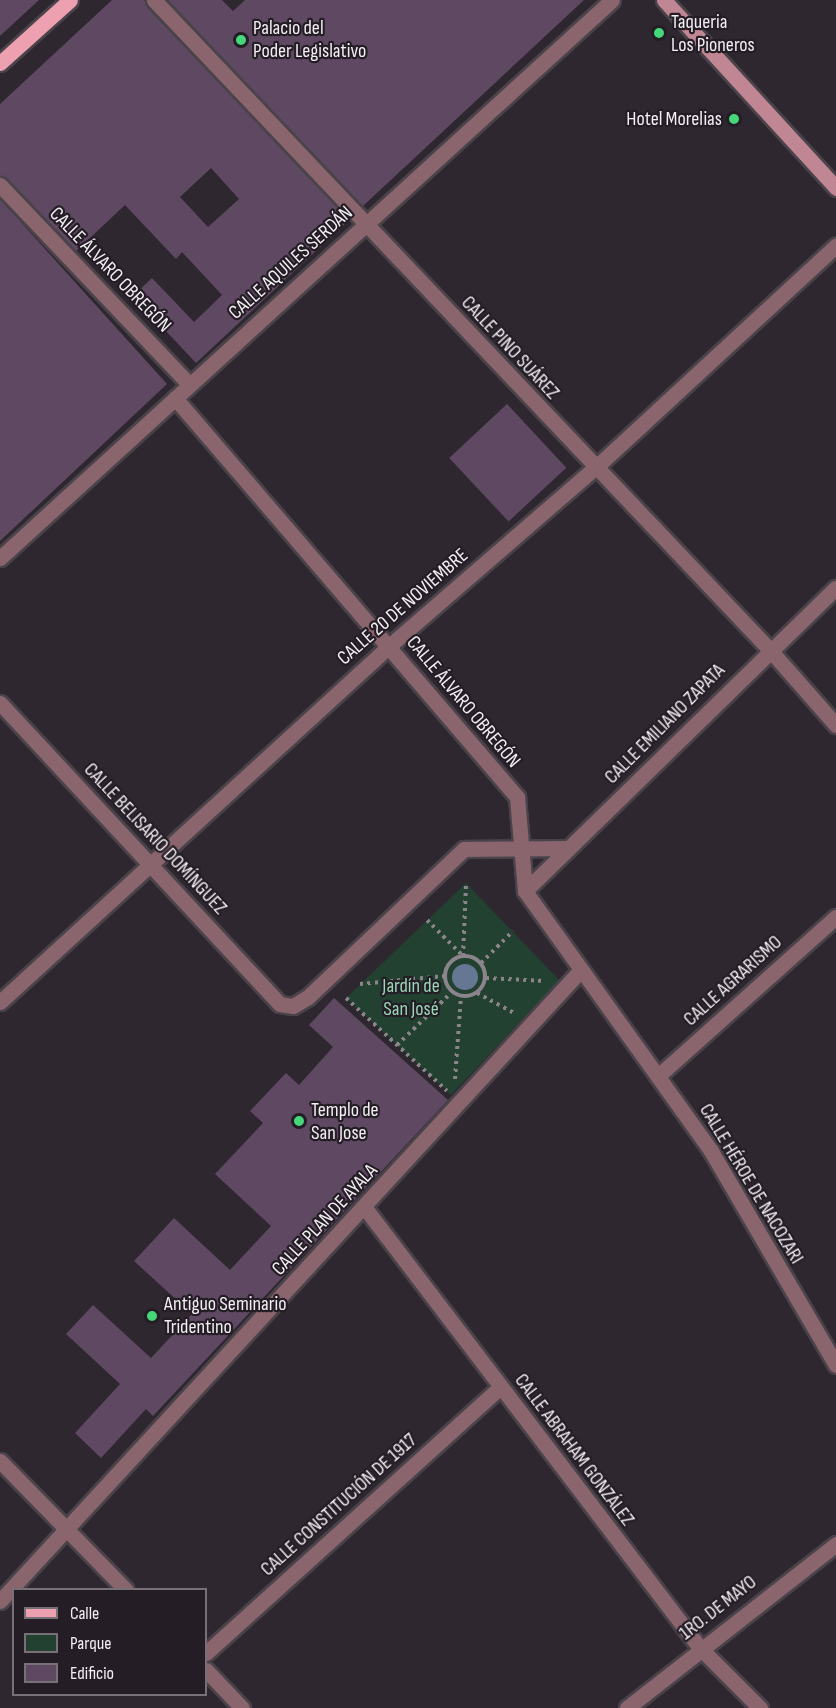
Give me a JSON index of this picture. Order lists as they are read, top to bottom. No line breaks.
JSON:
{"streets":{"street":["CALLE AQUILES SERDÁN","CALLE ÁLVARO OBREGÓN","CALLE PINO SUÁREZ","CALLE 20 DE NOVIEMBRE","CALLE EMILIANO ZAPATA","CALLE BELISARIO DOMÍNGUEZ","CALLE AGRARISMO","CALLE HÉROE DE NACOZARI","CALLE PLAN DE AYALA","CALLE ABRAHAM GONZÁLEZ","CALLE CONSTITUCIÓN DE 1917","1RO. DE MAYO"]},"crossings":[["CALLE AQUILES SERDÁN","CALLE ÁLVARO OBREGÓN"],["CALLE AQUILES SERDÁN","CALLE PINO SUÁREZ"],["CALLE ÁLVARO OBREGÓN","CALLE 20 DE NOVIEMBRE"],["CALLE ÁLVARO OBREGÓN","CALLE EMILIANO ZAPATA"],["CALLE ÁLVARO OBREGÓN","CALLE BELISARIO DOMÍNGUEZ"],["CALLE ÁLVARO OBREGÓN","CALLE HÉROE DE NACOZARI"],["CALLE PINO SUÁREZ","CALLE 20 DE NOVIEMBRE"],["CALLE PINO SUÁREZ","CALLE EMILIANO ZAPATA"],["CALLE 20 DE NOVIEMBRE","CALLE BELISARIO DOMÍNGUEZ"],["CALLE EMILIANO ZAPATA","CALLE HÉROE DE NACOZARI"],["CALLE AGRARISMO","CALLE HÉROE DE NACOZARI"],["CALLE HÉROE DE NACOZARI","CALLE PLAN DE AYALA"],["CALLE PLAN DE AYALA","CALLE ABRAHAM GONZÁLEZ"],["CALLE ABRAHAM GONZÁLEZ","CALLE CONSTITUCIÓN DE 1917"],["CALLE ABRAHAM GONZÁLEZ","1RO. DE MAYO"]],"parks":["Jardín de San José"],"places":["Taqueria Los Pioneros","Palacio del Poder Legislativo","Hotel Morelias","Templo de San Jose","Antiguo Seminario Tridentino"],"legend":["Calle","Parque","Edificio"]}
